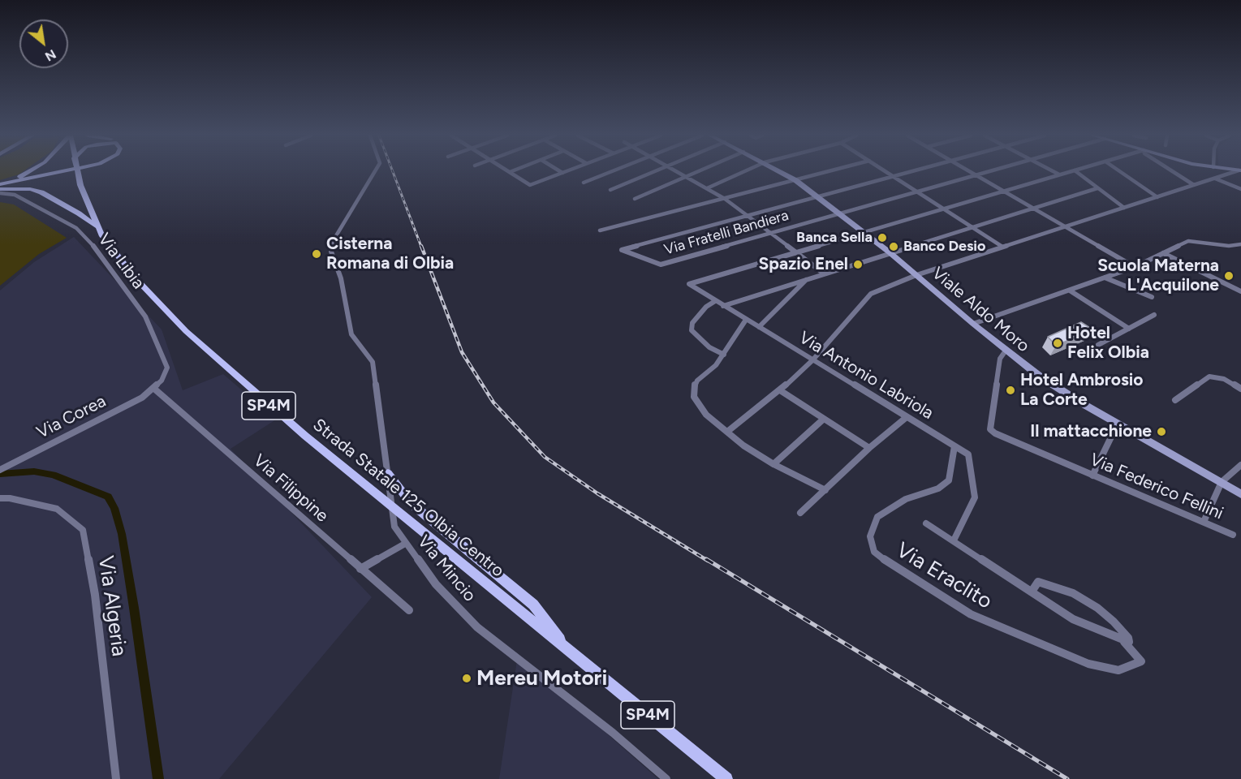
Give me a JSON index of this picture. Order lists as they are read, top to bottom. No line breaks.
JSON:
{"streets":{"main road":["Viale Aldo Moro","SP4M","Strada Statale 125 Olbia Centro"],"street":["Via Fratelli Bandiera","Via Libia","Via Antonio Labriola","Via Corea","Via Federico Fellini","Via Filippine","Via Mincio","Via Eraclito","Via Algeria"]},"crossings":[["Via Fratelli Bandiera","Viale Aldo Moro"],["Via Libia","Via Corea"],["Via Libia","Via Filippine"],["Viale Aldo Moro","Via Federico Fellini"],["Via Antonio Labriola","Via Eraclito"],["Via Corea","Via Filippine"]],"places":["Banca Sella","Banco Desio","Cisterna Romana di Olbia","Spazio Enel","Scuola Materna L'Acquilone","Hotel Felix Olbia","Hotel Ambrosio La Corte","Il mattacchione","Mereu Motori"],"north":"bottom right"}
